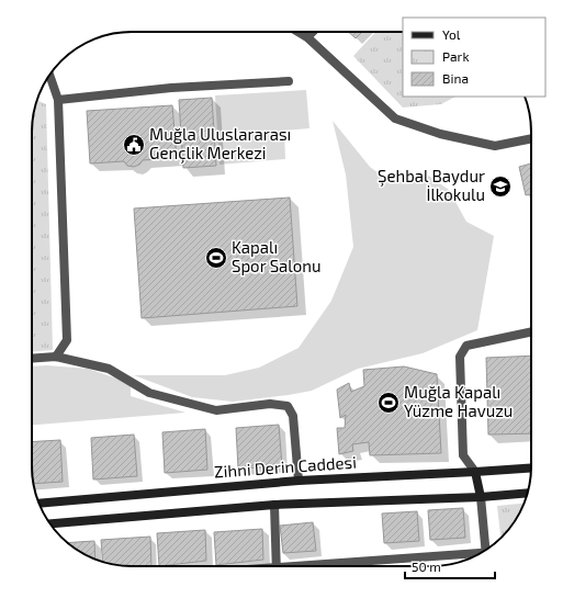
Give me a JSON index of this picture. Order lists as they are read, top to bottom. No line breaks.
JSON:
{"streets":{"main road":["Zihni Derin Caddesi"]},"places":{"public building":["Muğla Uluslararası Gençlik Merkezi"],"school or university":["Şehbal Baydur İlkokulu"],"sports":["Kapalı Spor Salonu","Muğla Kapalı Yüzme Havuzu"]},"legend":["Yol","Park","Bina"],"scale_bar":"50 m"}
